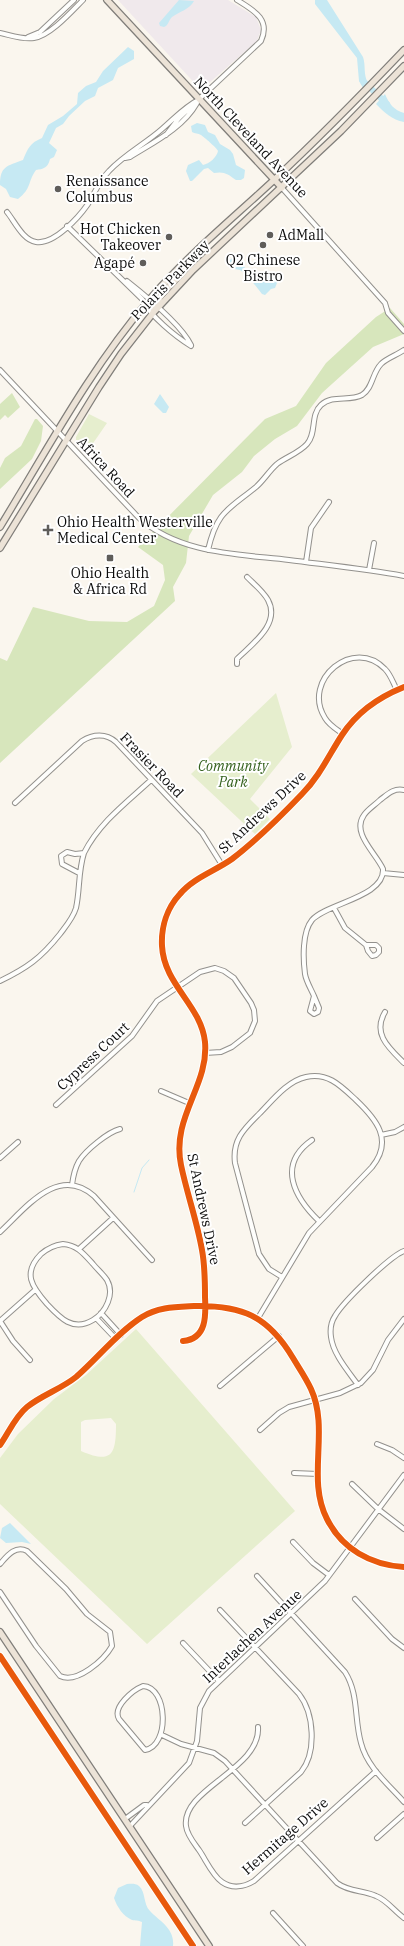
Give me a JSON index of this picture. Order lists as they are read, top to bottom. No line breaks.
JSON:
{"streets":{"main road":["North Cleveland Avenue","Polaris Parkway"],"street":["Africa Road","Frasier Road","St Andrews Drive","Cypress Court","Interlachen Avenue","Hermitage Drive"]},"crossings":[["North Cleveland Avenue","Polaris Parkway"],["Polaris Parkway","Africa Road"],["Frasier Road","St Andrews Drive"],["St Andrews Drive","Cypress Court"]],"parks":["Community Park"],"places":{"other":["Renaissance Columbus","AdMall","Hot Chicken Takeover","Q2 Chinese Bistro","Agapé"],"health":["Ohio Health Westerville Medical Center"],"transit":["Ohio Health & Africa Rd"]}}
